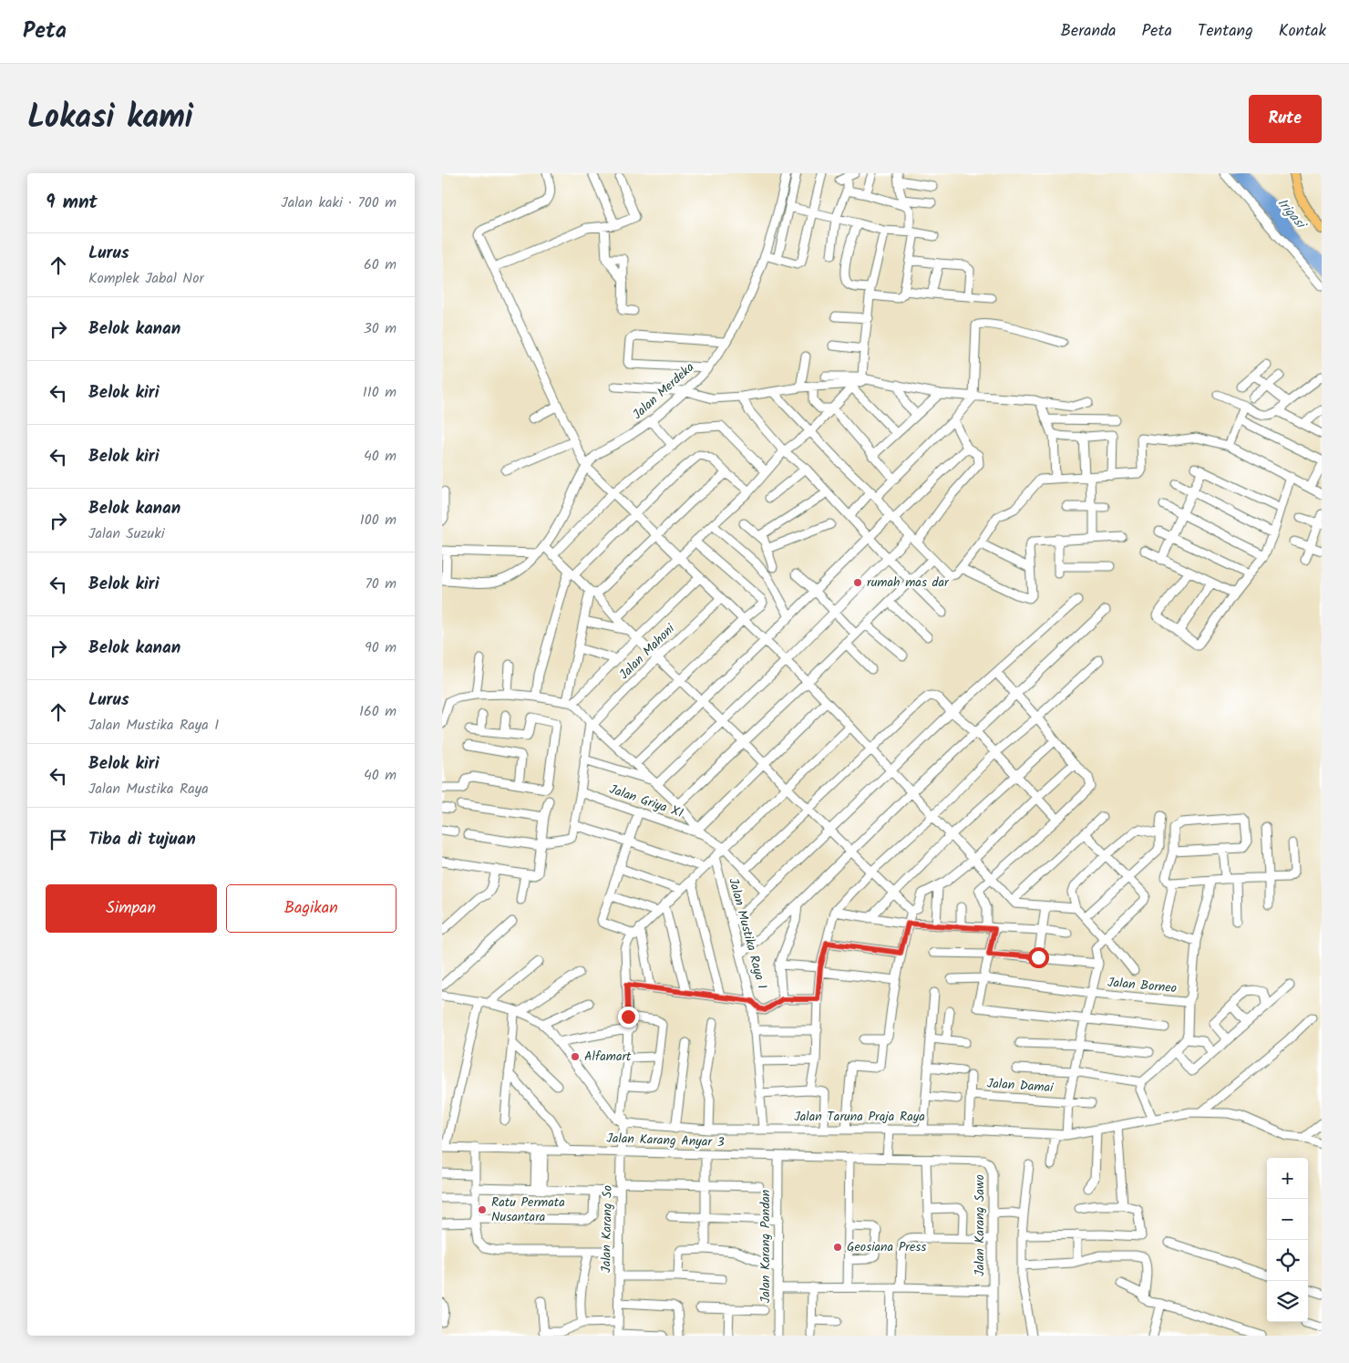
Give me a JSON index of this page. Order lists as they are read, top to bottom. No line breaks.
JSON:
{"streets":{"street":["Jalan Merdeka","Jalan Mahoni","Jalan Griya XI","Jalan Mustika Raya I","Jalan Borneo","Jalan Damai","Jalan Taruna Praja Raya","Jalan Karang Anyar 3","Jalan Karang Sawo","Jalan Karang So","Jalan Karang Pandan"]},"crossings":[["Jalan Taruna Praja Raya","Jalan Karang So"],["Jalan Karang Anyar 3","Jalan Karang Sawo"],["Jalan Karang Anyar 3","Jalan Karang So"],["Jalan Karang Anyar 3","Jalan Karang Pandan"]],"water":["Irigasi"],"places":["rumah mas dar","Alfamart","Ratu Permata Nusantara","Geosiana Press"],"page":{"header":"Peta","nav":["Beranda","Peta","Tentang","Kontak"],"title":"Lokasi kami","buttons":["Rute",["Simpan","Bagikan"]],"heading":["9 mnt","Jalan kaki · 700 m"],"list":[["Lurus","Komplek Jabal Nor","60 m"],["Belok kanan","30 m"],["Belok kiri","110 m"],["Belok kiri","40 m"],["Belok kanan","Jalan Suzuki","100 m"],["Belok kiri","70 m"],["Belok kanan","90 m"],["Lurus","Jalan Mustika Raya I","160 m"],["Belok kiri","Jalan Mustika Raya","40 m"],"Tiba di tujuan"],"map_buttons":["+","−"]}}
